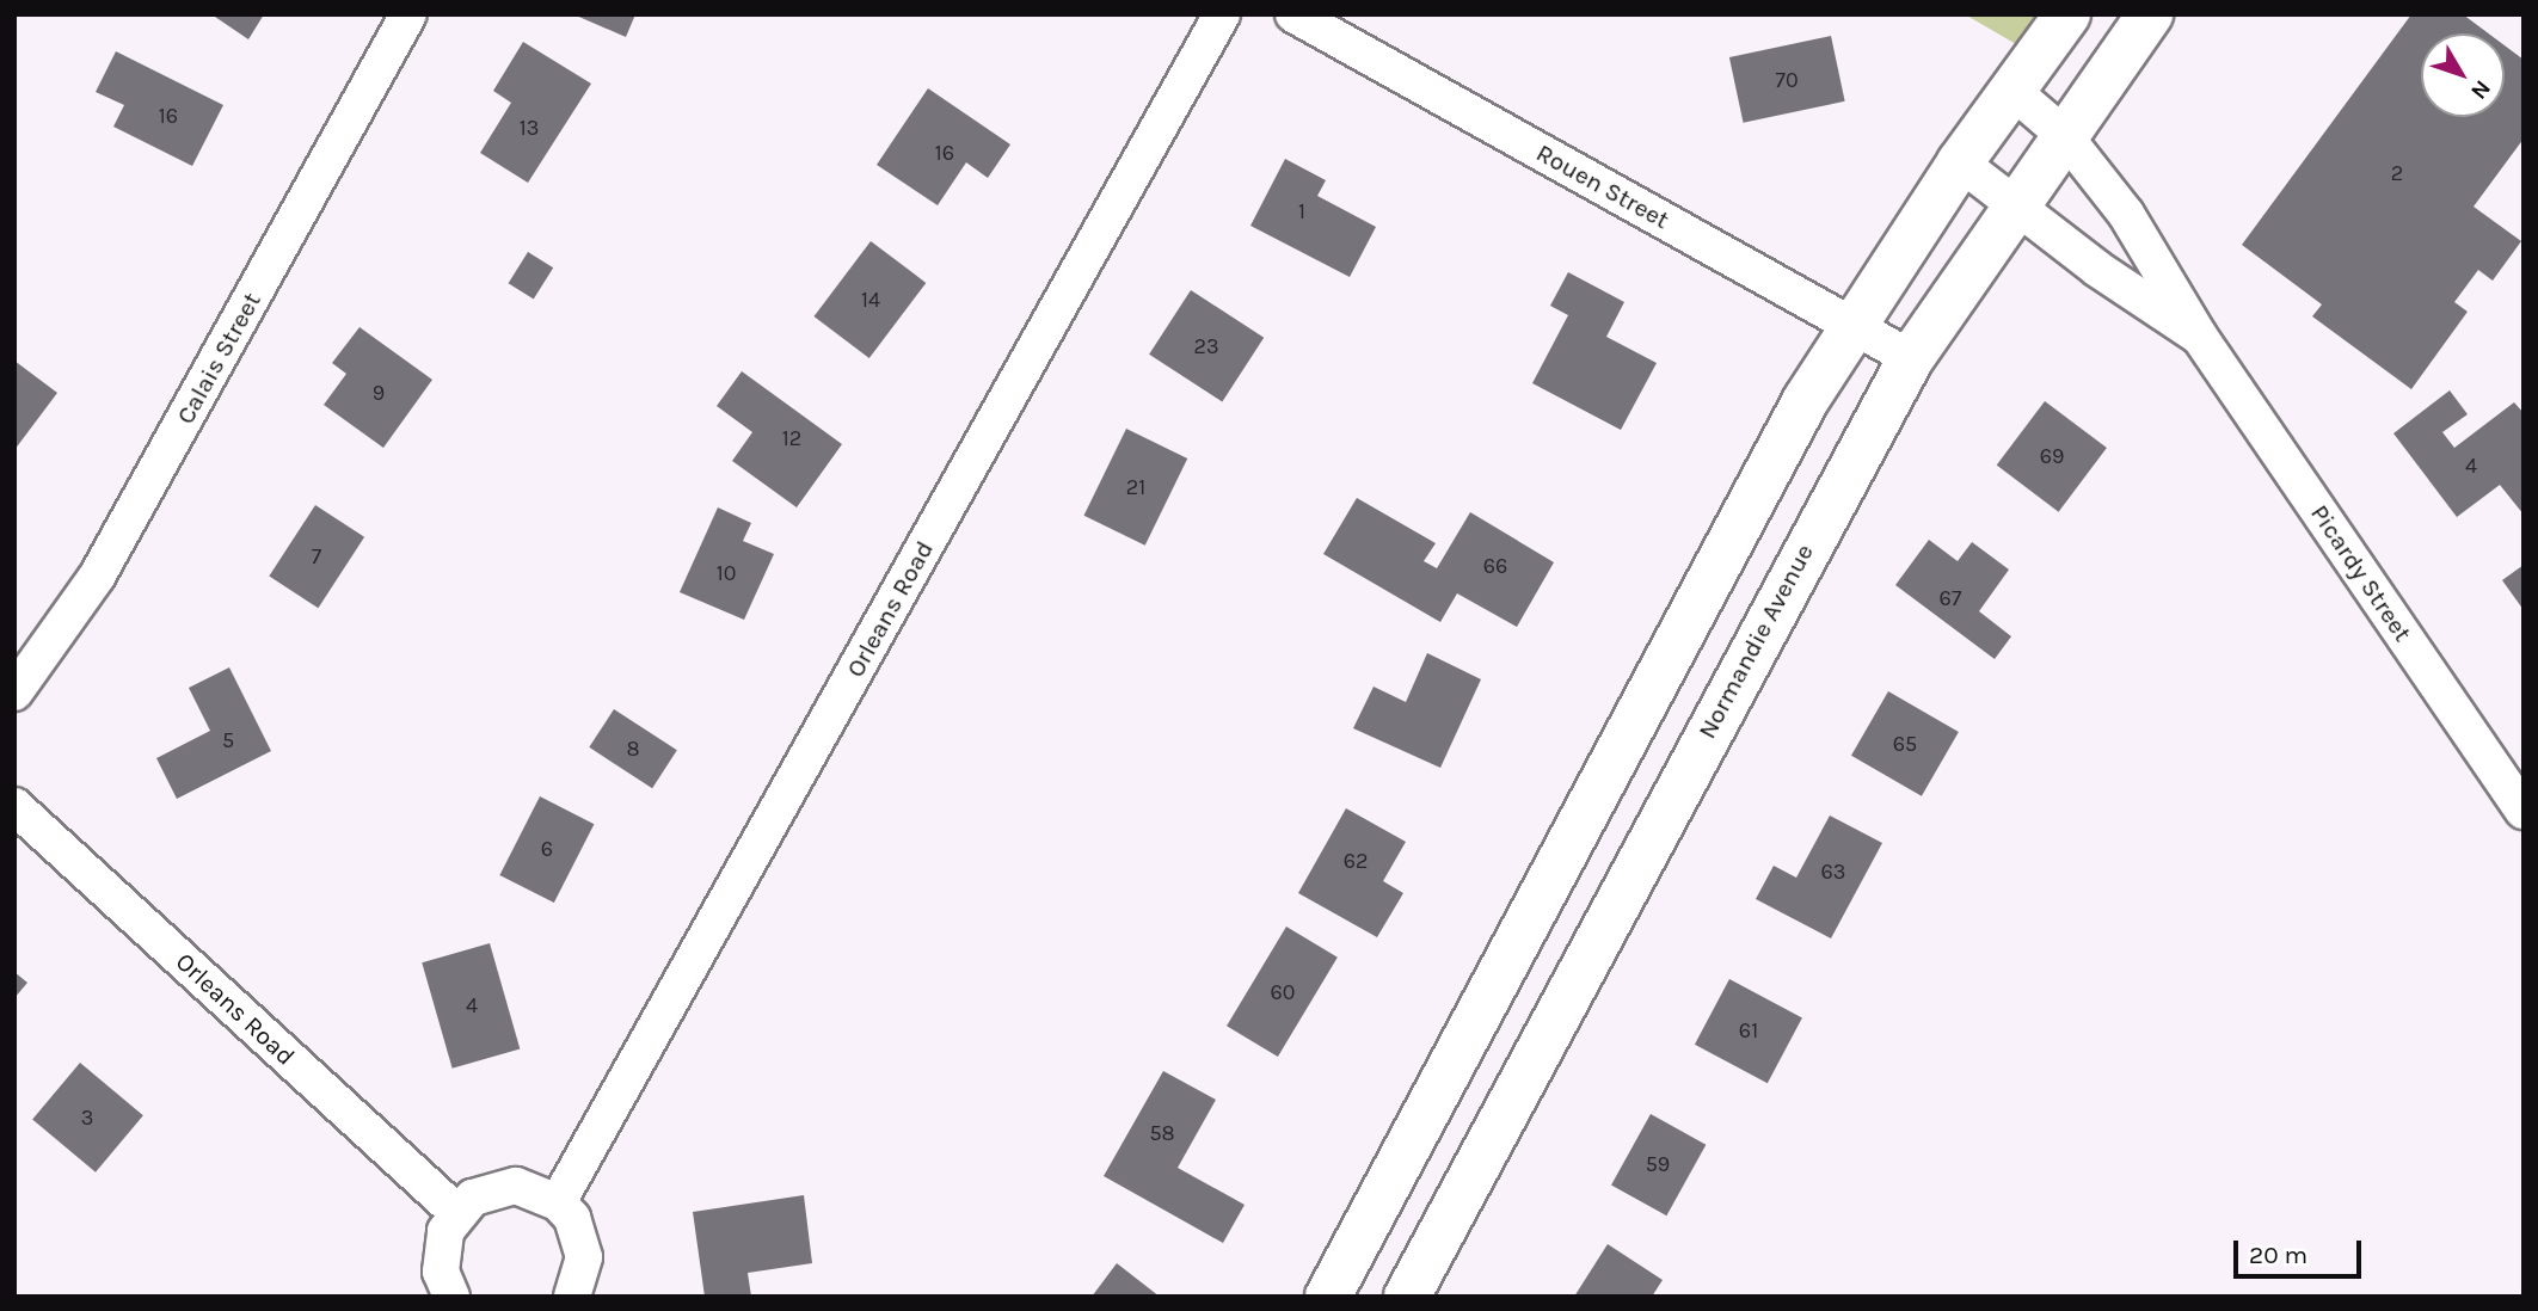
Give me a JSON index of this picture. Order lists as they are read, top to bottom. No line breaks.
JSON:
{"streets":{"street":["Rouen Street","Calais Street","Picardy Street","Orleans Road","Normandie Avenue"]},"crossings":[["Rouen Street","Normandie Avenue"],["Picardy Street","Normandie Avenue"]],"house_numbers":["70","16","13","16","2","1","14","23","9","12","69","4","21","7","66","10","67","5","65","8","6","62","63","60","4","61","3","58","59"],"scale_bar":"20 m","north":"bottom right"}
